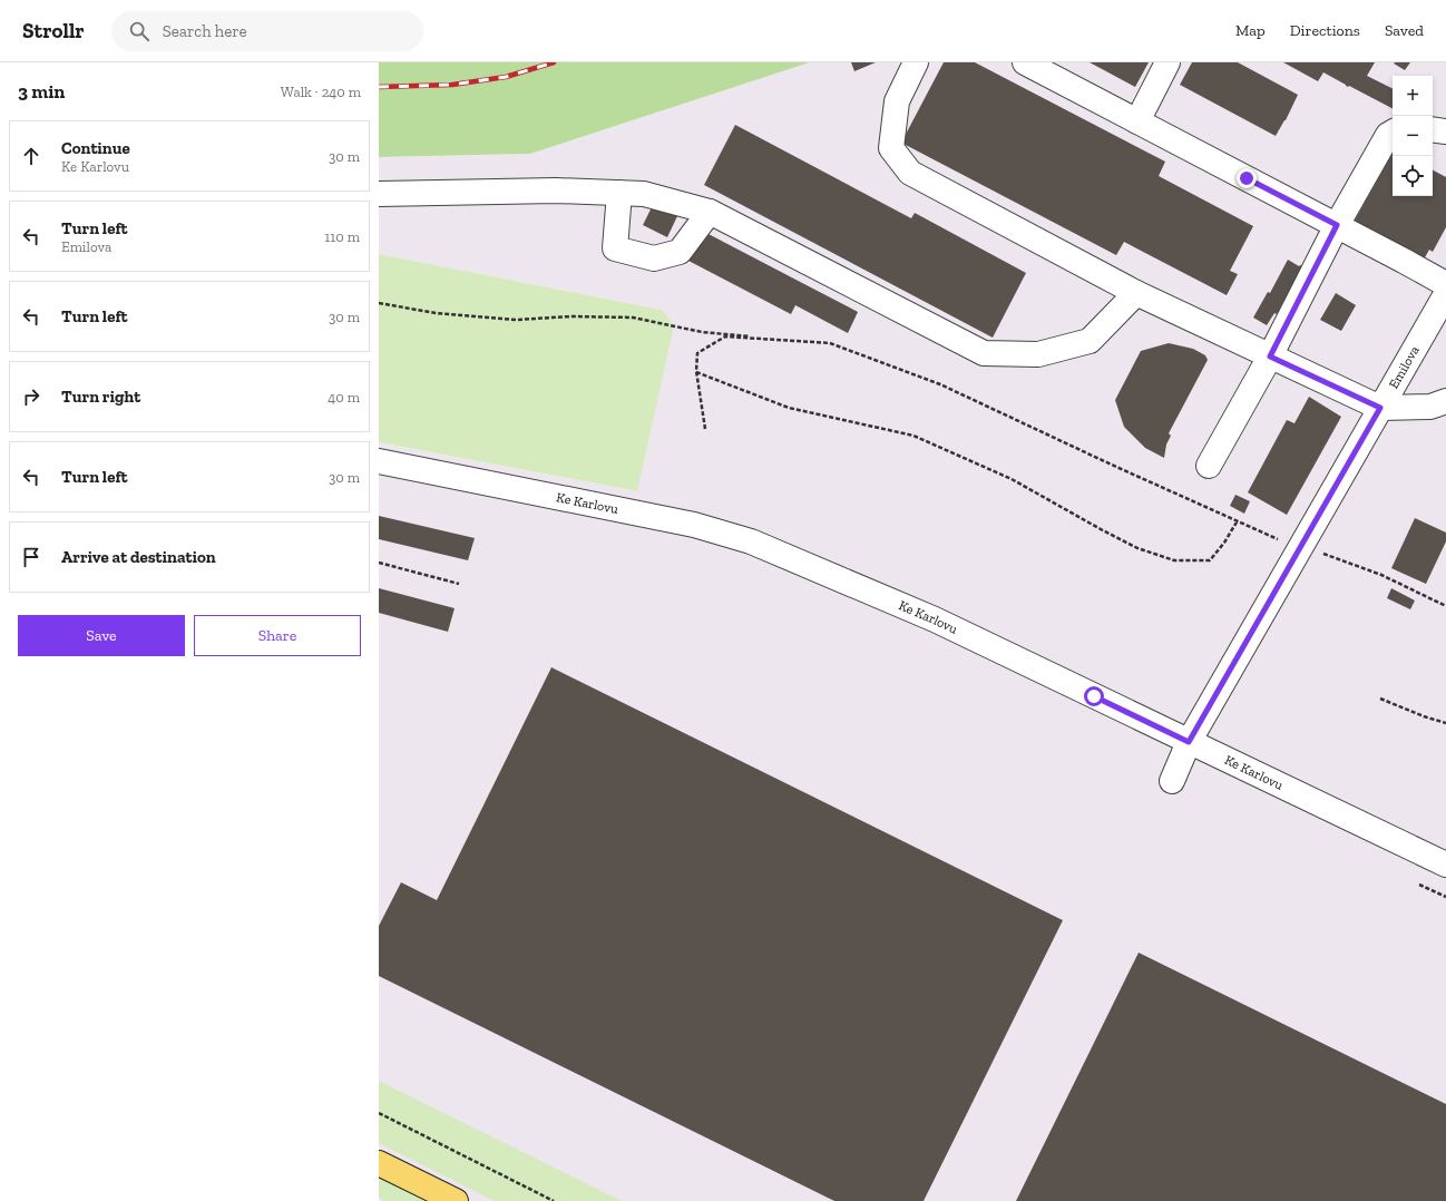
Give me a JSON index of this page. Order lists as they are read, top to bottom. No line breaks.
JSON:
{"streets":{"street":["Emilova","Ke Karlovu"]},"crossings":[["Emilova","Ke Karlovu"]],"page":{"header":"Strollr","search":"Search here","nav":["Map","Directions","Saved"],"heading":["3 min","Walk · 240 m"],"map_buttons":["+","−"],"list":[["Continue","Ke Karlovu","30 m"],["Turn left","Emilova","110 m"],["Turn left","30 m"],["Turn right","40 m"],["Turn left","30 m"],"Arrive at destination"],"buttons":["Save","Share"]}}
